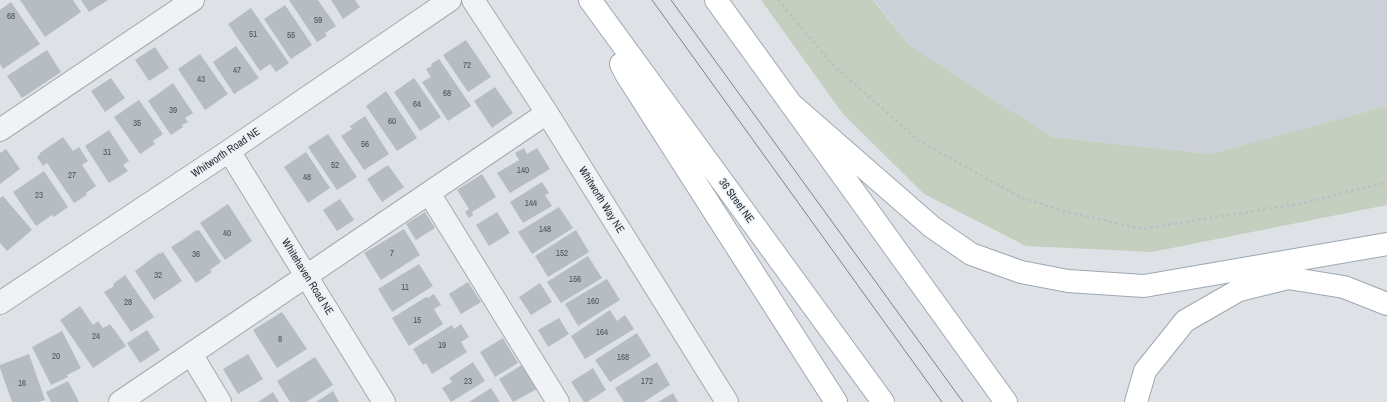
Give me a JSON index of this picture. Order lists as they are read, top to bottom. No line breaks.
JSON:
{"streets":{"main road":["36 Street NE"],"street":["Whitworth Road NE","Whitworth Way NE","Whitehaven Road NE"]},"crossings":[["Whitworth Road NE","Whitehaven Road NE"]],"house_numbers":["68","59","51","55","72","47","43","68","64","39","60","35","56","31","52","140","27","48","23","144","148","40","7","152","36","32","156","11","160","28","15","164","24","8","19","20","168","23","172","16"]}
